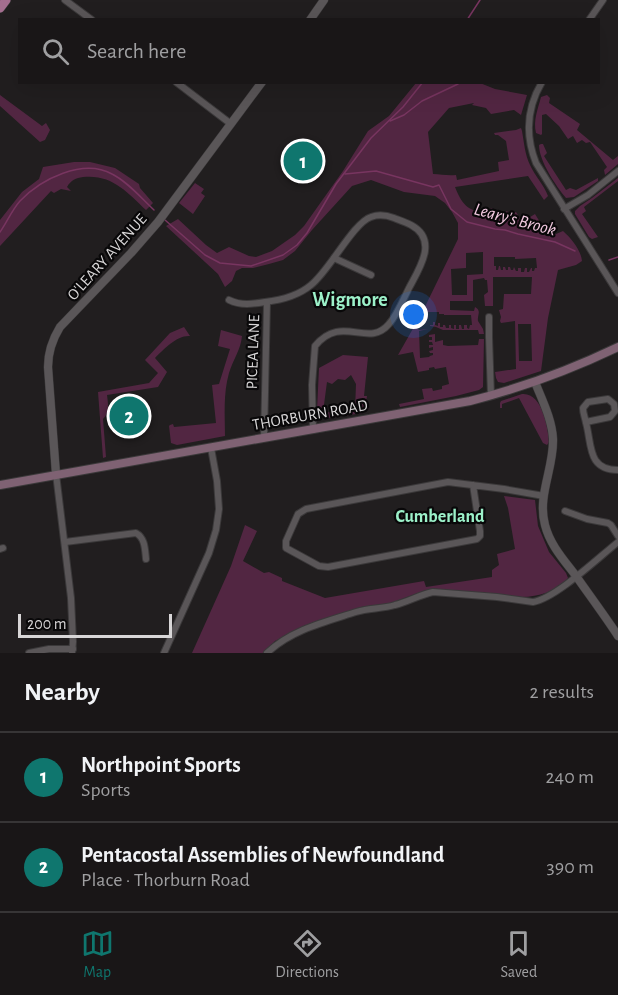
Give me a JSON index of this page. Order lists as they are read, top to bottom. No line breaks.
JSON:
{"streets":{"main road":["THORBURN ROAD"],"street":["O'LEARY AVENUE","PICEA LANE"]},"crossings":[["O'LEARY AVENUE","THORBURN ROAD"],["PICEA LANE","THORBURN ROAD"]],"districts":["Wigmore","Cumberland"],"water":["Leary's Brook"],"scale_bar":"200 m","page":{"search":"Search here","pins":["1","2"],"scale":"200 m","heading":["Nearby","2 results"],"list":[{"mark":"1","name":"Northpoint Sports","note":"Sports","value":"240 m"},{"mark":"2","name":"Pentacostal Assemblies of Newfoundland","note":"Place · Thorburn Road","value":"390 m"}],"nav":["Map","Directions","Saved"]}}
